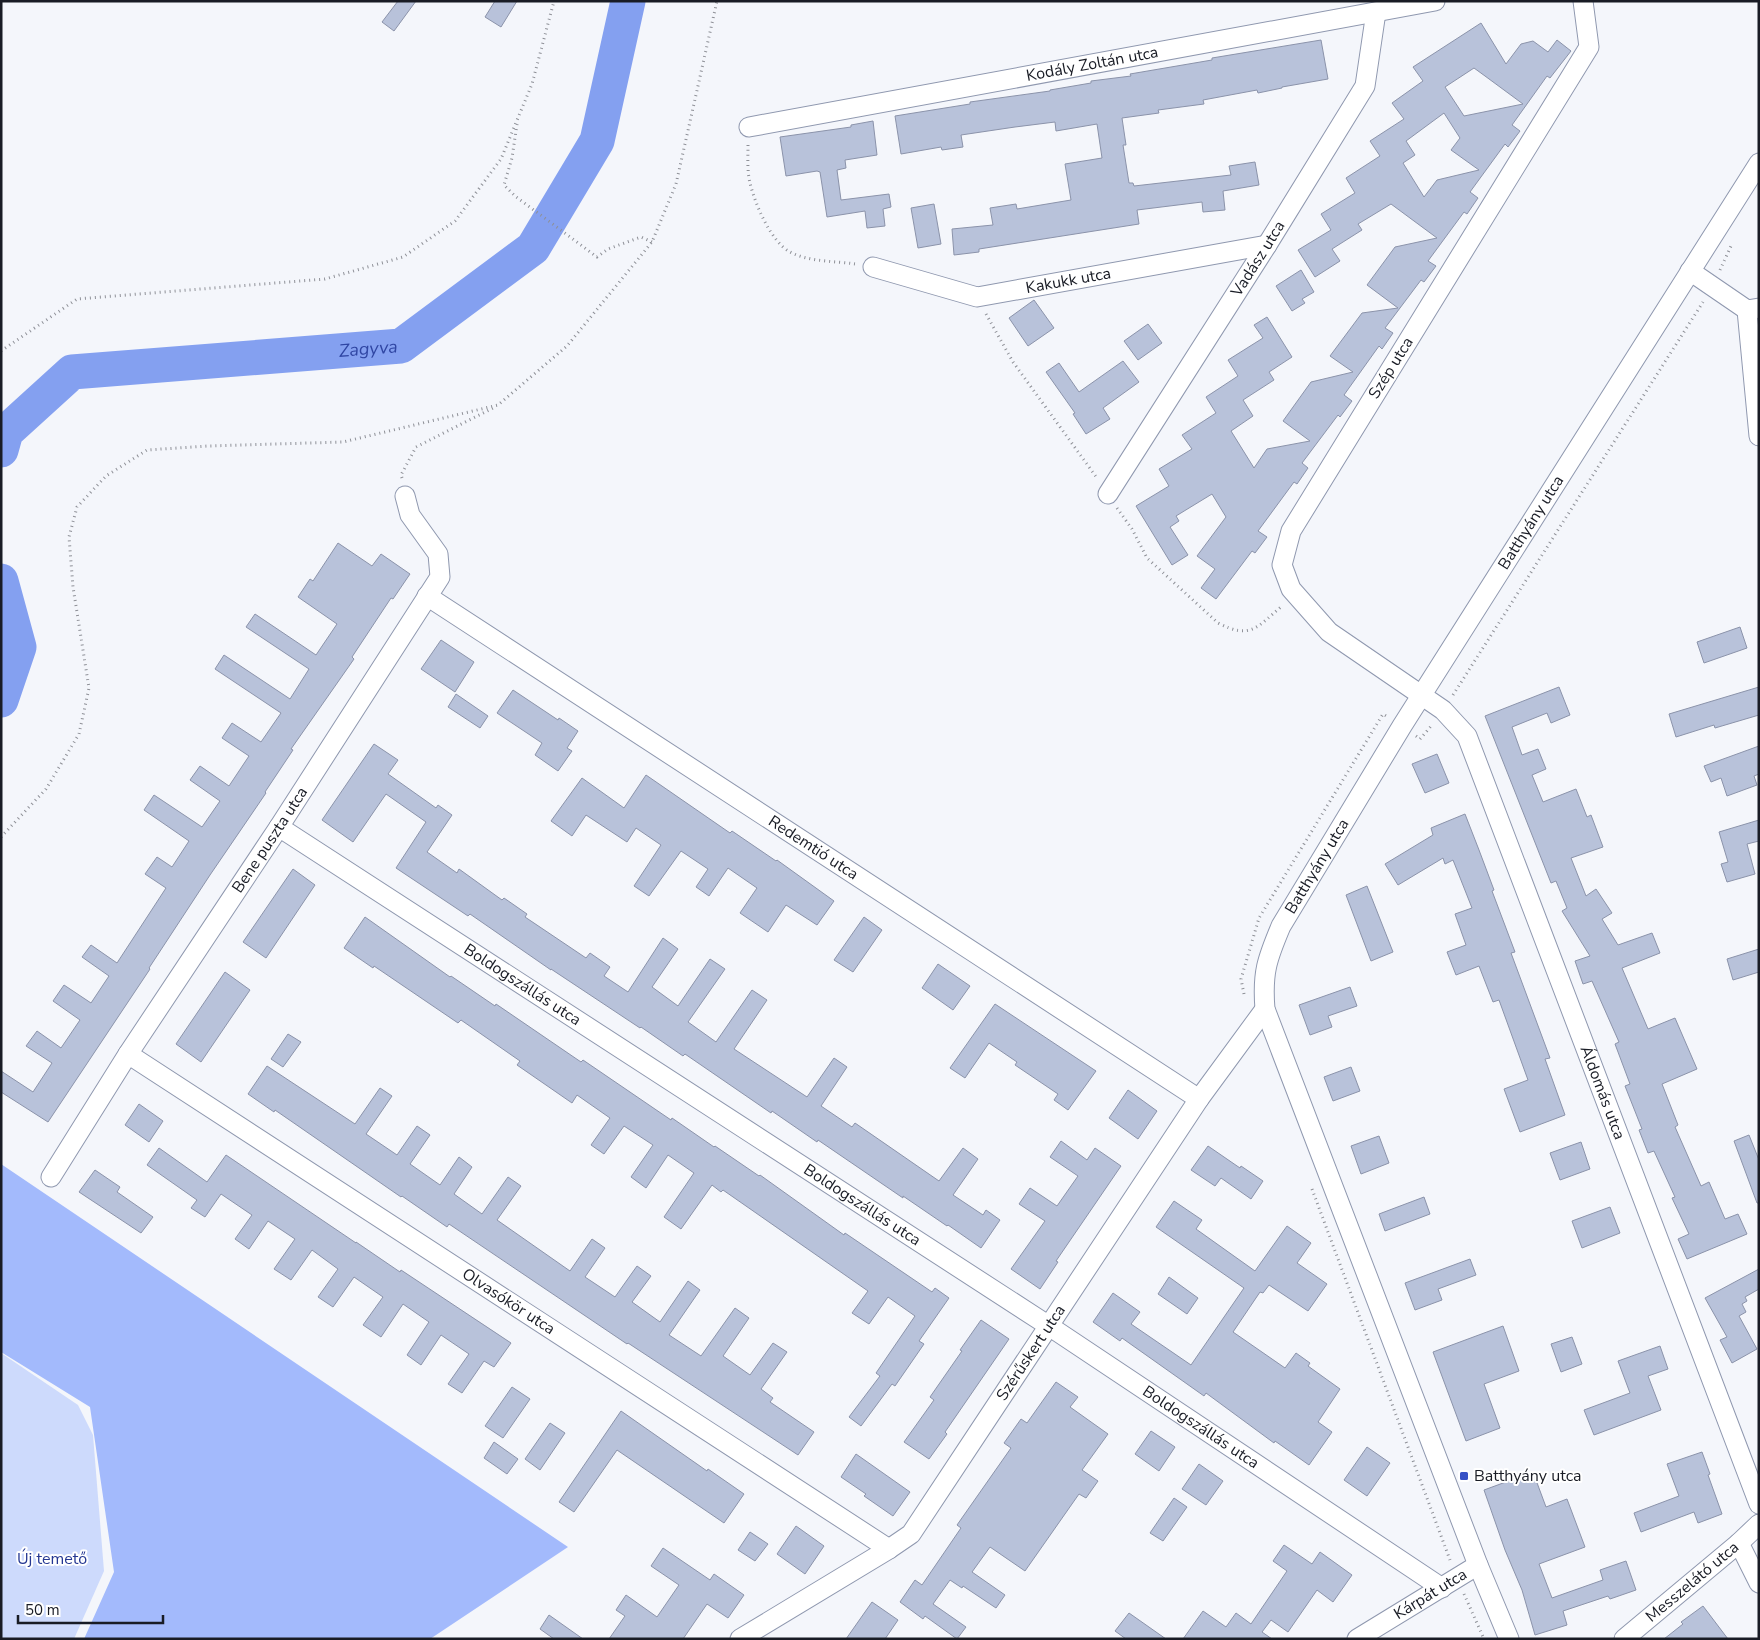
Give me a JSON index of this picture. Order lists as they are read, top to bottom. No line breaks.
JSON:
{"streets":{"street":["Kodály Zoltán utca","Vadász utca","Kakukk utca","Szép utca","Batthyány utca","Bene puszta utca","Redemtió utca","Boldogszállás utca","Áldomás utca","Olvasókör utca","Szérűskert utca","Messzelátó utca","Kárpát utca"]},"crossings":[["Kodály Zoltán utca","Vadász utca"],["Vadász utca","Kakukk utca"],["Szép utca","Batthyány utca"],["Szép utca","Áldomás utca"],["Batthyány utca","Áldomás utca"],["Batthyány utca","Szérűskert utca"],["Batthyány utca","Kárpát utca"],["Bene puszta utca","Redemtió utca"],["Bene puszta utca","Boldogszállás utca"],["Bene puszta utca","Olvasókör utca"],["Redemtió utca","Szérűskert utca"],["Boldogszállás utca","Szérűskert utca"],["Boldogszállás utca","Kárpát utca"],["Olvasókör utca","Szérűskert utca"]],"water":["Zagyva"],"parks":["Új temető"],"places":{"transit":["Batthyány utca"]},"scale_bar":"50 m"}
